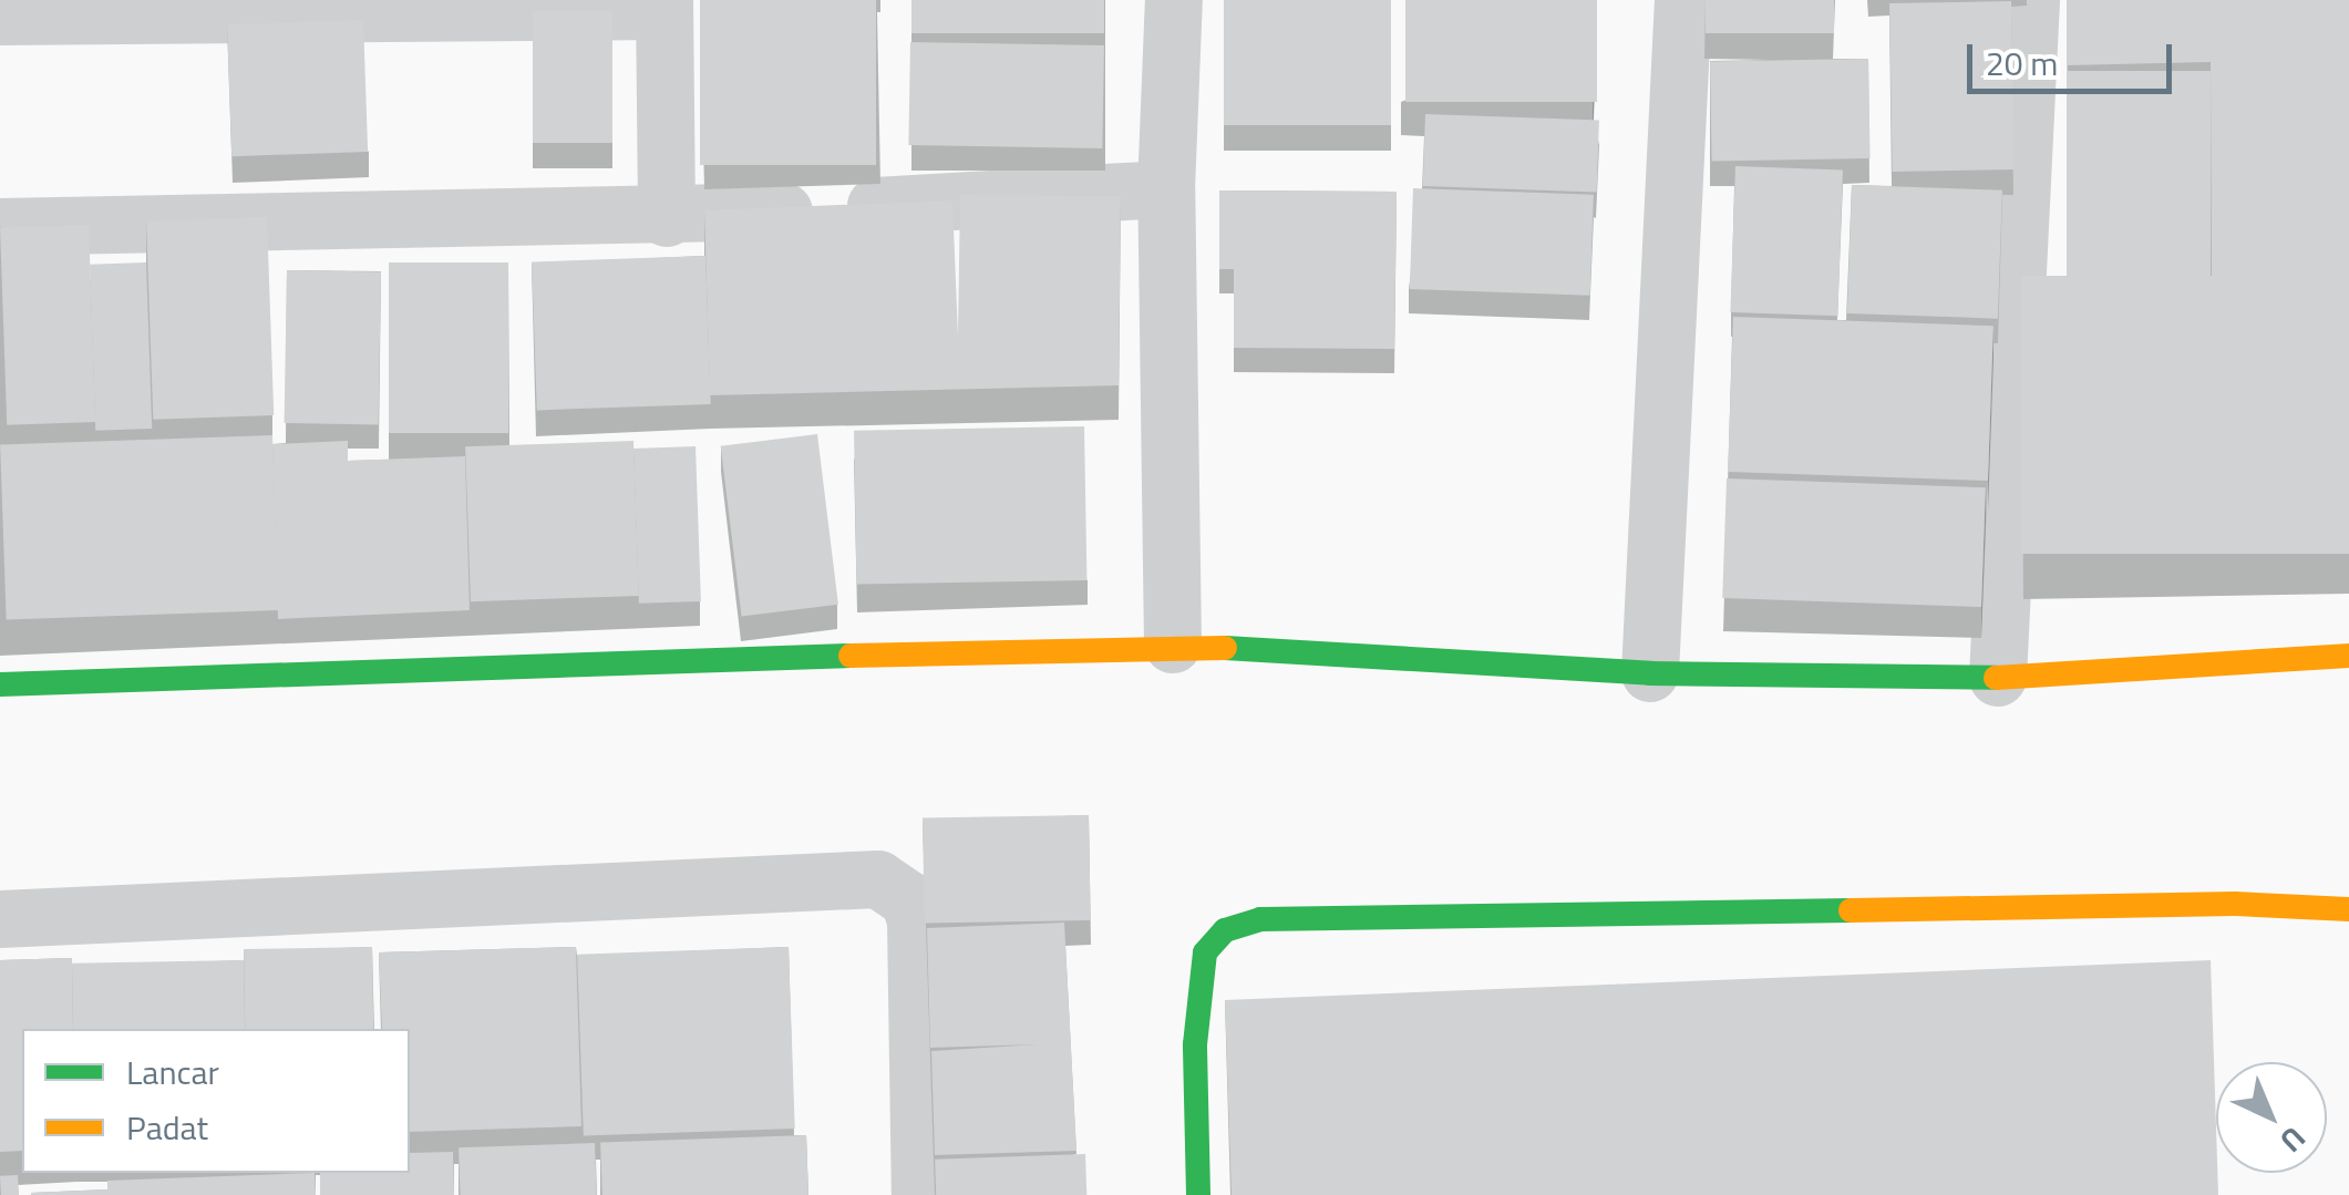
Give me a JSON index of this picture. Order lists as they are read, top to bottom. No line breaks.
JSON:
{"legend":["Lancar","Padat"],"scale_bar":"20 m","north":"bottom right"}
